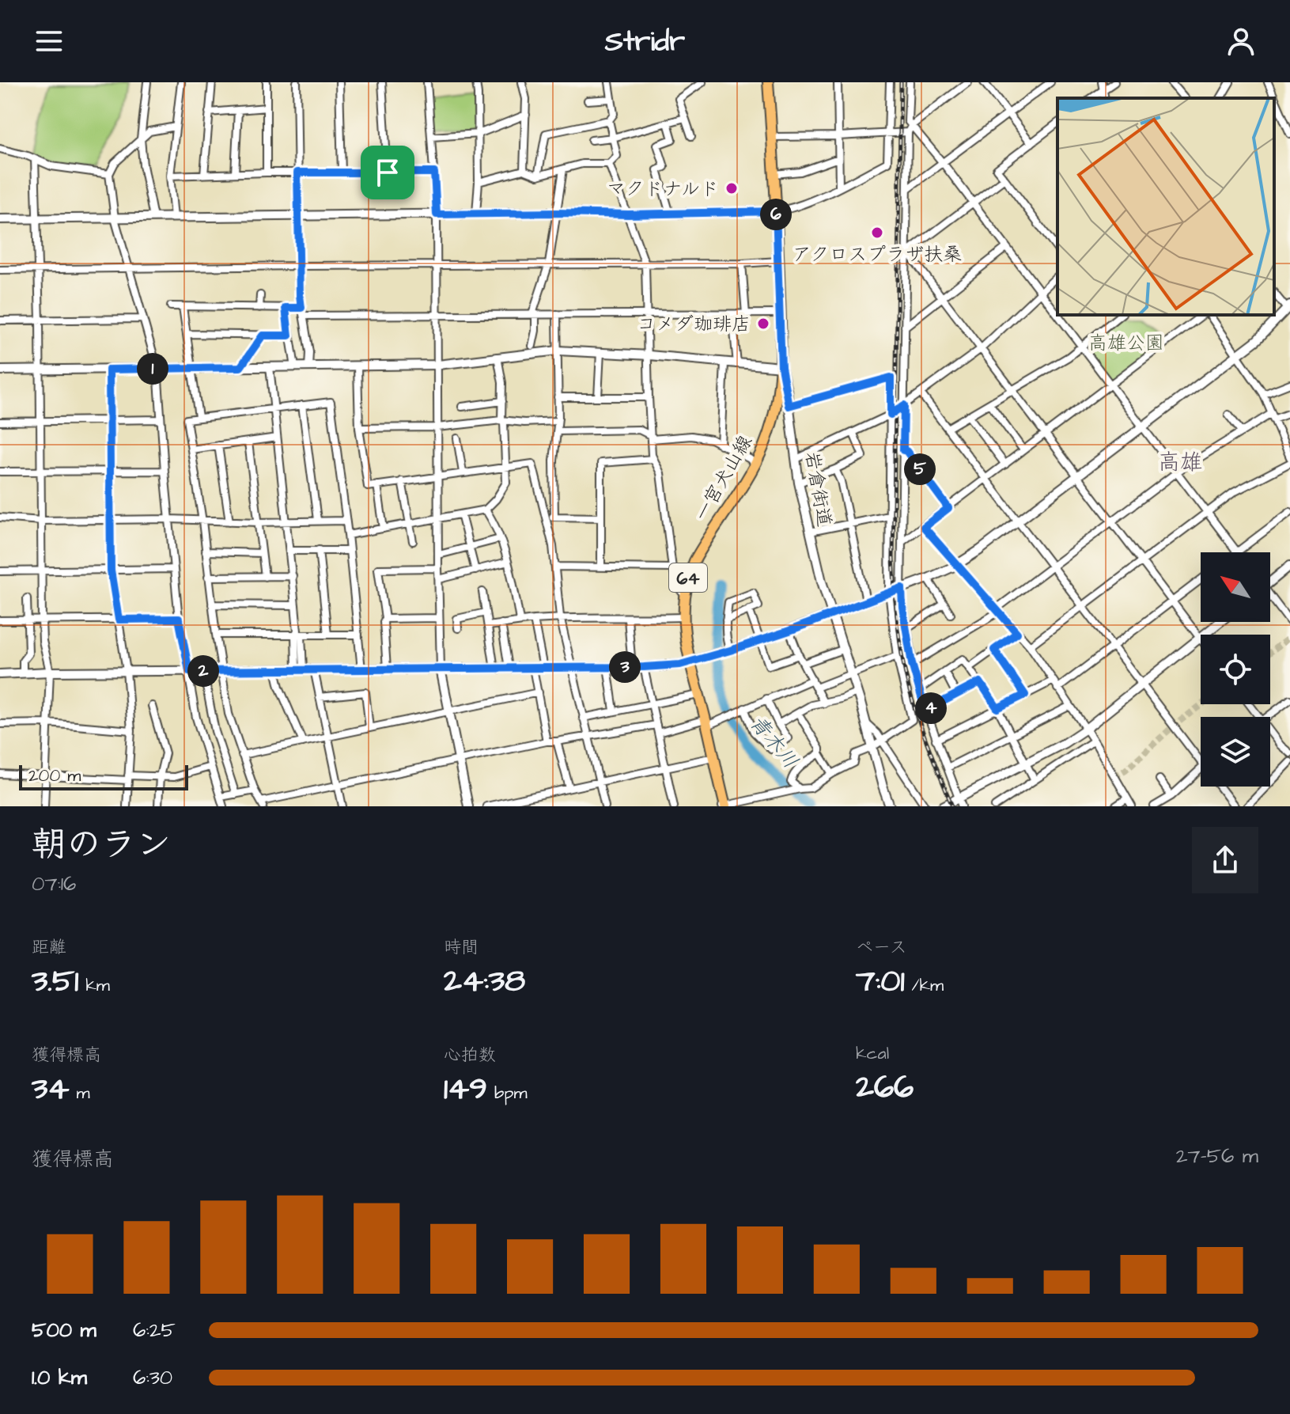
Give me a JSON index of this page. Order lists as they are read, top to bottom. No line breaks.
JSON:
{"streets":{"main road":["一宮犬山線","64"],"street":["岩倉街道"]},"crossings":[["一宮犬山線","岩倉街道"]],"districts":["高雄"],"water":["青木川"],"parks":["高雄公園"],"places":["マクドナルド","アクロスプラザ扶桑","コメダ珈琲店"],"scale_bar":"200 m","north":"top left","page":{"header":"Stridr","pins":["6","1","5","3","2","4"],"scale":"200 m","heading":["朝のラン","07:16"],"stats":[["距離","3.51 km"],["時間","24:38"],["ペース","7:01 /km"],["獲得標高","34 m"],["心拍数","149 bpm"],["kcal","266"]],"chart":["獲得標高","27–56 m"],"list":[{"name":"500 m","note":"6:25"},{"name":"1.0 km","note":"6:30"}]}}
